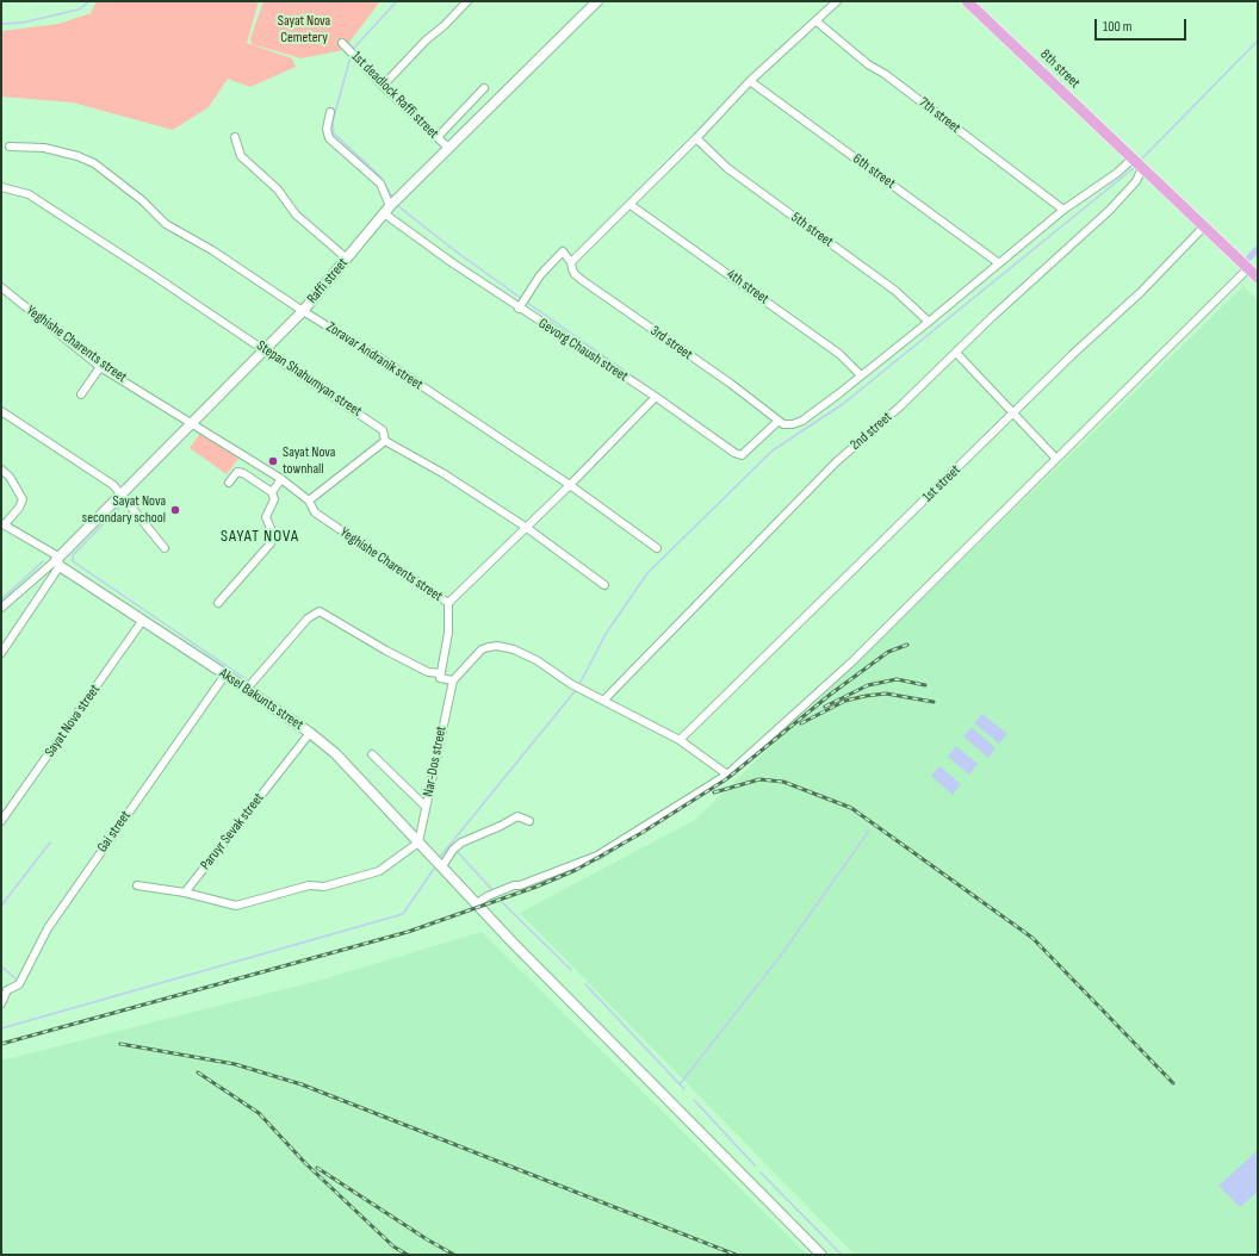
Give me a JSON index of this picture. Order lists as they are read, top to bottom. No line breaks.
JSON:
{"streets":{"main road":["8th street","Raffi street","Aksel Bakunts street"],"street":["1st deadlock Raffi street","7th street","6th street","5th street","4th street","3rd street","Yeghishe Charents street","Gevorg Chaush street","Zoravar Andranik street","Stepan Shahumyan street","2nd street","1st street","Sayat Nova street","Nar-Dos street","Gai street","Paruyr Sevak street"]},"crossings":[["8th street","2nd street"],["8th street","1st street"],["1st deadlock Raffi street","Raffi street"],["Raffi street","Yeghishe Charents street"],["Raffi street","Gevorg Chaush street"],["Raffi street","Zoravar Andranik street"],["Raffi street","Stepan Shahumyan street"],["Raffi street","Aksel Bakunts street"],["3rd street","Gevorg Chaush street"],["Aksel Bakunts street","Sayat Nova street"],["Aksel Bakunts street","Nar-Dos street"],["Aksel Bakunts street","Gai street"],["Aksel Bakunts street","Paruyr Sevak street"]],"districts":["SAYAT NOVA"],"parks":["Sayat Nova Cemetery"],"places":["Sayat Nova townhall","Sayat Nova secondary school"],"scale_bar":"100 m"}
